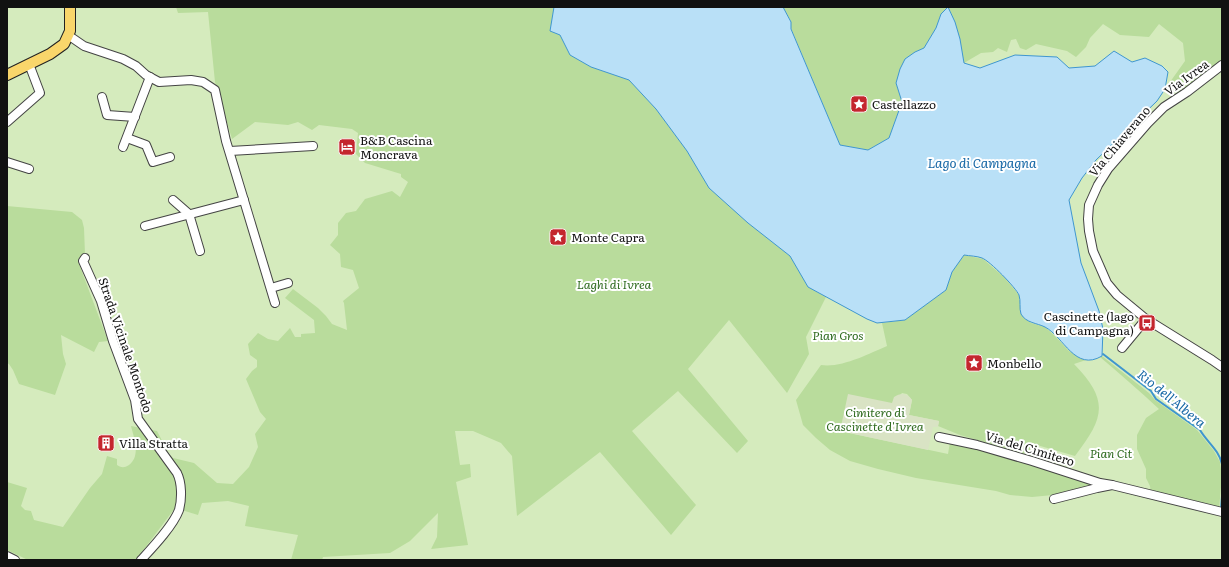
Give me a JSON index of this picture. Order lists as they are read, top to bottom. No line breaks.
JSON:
{"streets":{"street":["Via Ivrea","Via Chiaverano","Strada Vicinale Montodo","Via del Cimitero"]},"crossings":[["Via Ivrea","Via Chiaverano"]],"water":["Lago di Campagna","Rio dell'Albera"],"parks":["Laghi di Ivrea","Pian Gros","Cimitero di Cascinette d'Ivrea","Pian Cit"],"places":{"place":["Castellazzo","Monte Capra","Monbello"],"hotel":["B&B Cascina Moncrava"],"bus stop":["Cascinette (lago di Campagna)"],"building":["Villa Stratta"]}}
